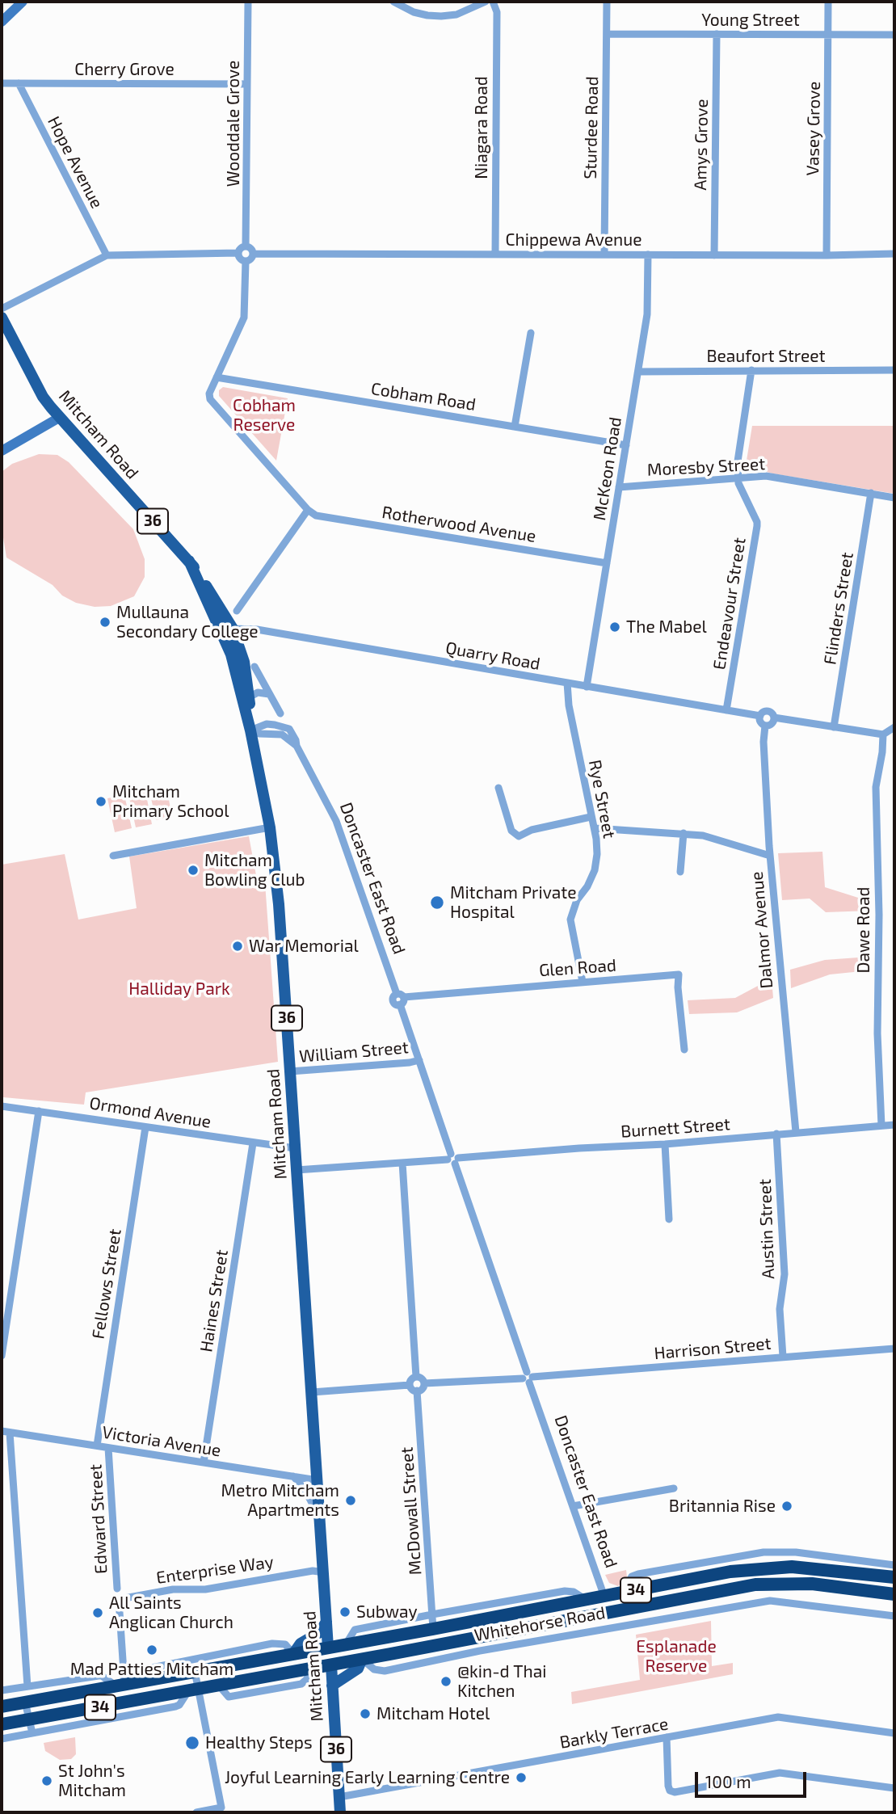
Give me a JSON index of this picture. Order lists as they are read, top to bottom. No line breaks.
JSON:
{"streets":{"highway":["Mitcham Road","36","Doncaster East Road","34","Whitehorse Road"],"street":["Young Street","Cherry Grove","Wooddale Grove","Niagara Road","Sturdee Road","Vasey Grove","Amys Grove","Hope Avenue","Chippewa Avenue","Beaufort Street","Cobham Road","Moresby Street","McKeon Road","Rotherwood Avenue","Endeavour Street","Flinders Street","Quarry Road","Rye Street","Dalmor Avenue","Dawe Road","Glen Road","William Street","Ormond Avenue","Burnett Street","Austin Street","Fellows Street","Haines Street","Harrison Street","Victoria Avenue","McDowall Street","Edward Street","Enterprise Way","Barkly Terrace"]},"crossings":[["Young Street","Sturdee Road"],["Young Street","Vasey Grove"],["Young Street","Amys Grove"],["Cherry Grove","Wooddale Grove"],["Cherry Grove","Hope Avenue"],["Wooddale Grove","Chippewa Avenue"],["Niagara Road","Chippewa Avenue"],["Sturdee Road","Chippewa Avenue"],["Vasey Grove","Chippewa Avenue"],["Amys Grove","Chippewa Avenue"],["Chippewa Avenue","McKeon Road"],["Beaufort Street","McKeon Road"],["Beaufort Street","Endeavour Street"],["Cobham Road","McKeon Road"],["Mitcham Road","Quarry Road"],["Mitcham Road","Doncaster East Road"],["Mitcham Road","William Street"],["Mitcham Road","Ormond Avenue"],["Mitcham Road","Burnett Street"],["Mitcham Road","Victoria Avenue"],["Mitcham Road","Enterprise Way"],["Mitcham Road","Whitehorse Road"],["Mitcham Road","Barkly Terrace"],["Moresby Street","McKeon Road"],["Moresby Street","Endeavour Street"],["Moresby Street","Flinders Street"],["McKeon Road","Rotherwood Avenue"],["McKeon Road","Quarry Road"],["Endeavour Street","Quarry Road"],["Flinders Street","Quarry Road"],["Quarry Road","Rye Street"],["Quarry Road","Dalmor Avenue"],["Quarry Road","Dawe Road"],["Rye Street","Glen Road"],["Doncaster East Road","Glen Road"],["Doncaster East Road","William Street"],["Doncaster East Road","Burnett Street"],["Doncaster East Road","Harrison Street"],["Doncaster East Road","Whitehorse Road"],["Dalmor Avenue","Burnett Street"],["Dawe Road","Burnett Street"],["Ormond Avenue","Fellows Street"],["Ormond Avenue","Haines Street"],["Burnett Street","Austin Street"],["Austin Street","Harrison Street"],["Fellows Street","Victoria Avenue"],["Haines Street","Victoria Avenue"],["Harrison Street","McDowall Street"],["Victoria Avenue","Edward Street"],["McDowall Street","Whitehorse Road"],["Enterprise Way","Whitehorse Road"]],"parks":["Cobham Reserve","Halliday Park","Esplanade Reserve"],"places":["Mullauna Secondary College","The Mabel","Mitcham Primary School","Mitcham Bowling Club","Mitcham Private Hospital","War Memorial","Metro Mitcham Apartments","Britannia Rise","Subway","All Saints Anglican Church","Mad Patties Mitcham","@kin-d Thai Kitchen","Mitcham Hotel","Healthy Steps","Joyful Learning Early Learning Centre","St John's Mitcham"],"scale_bar":"100 m"}
